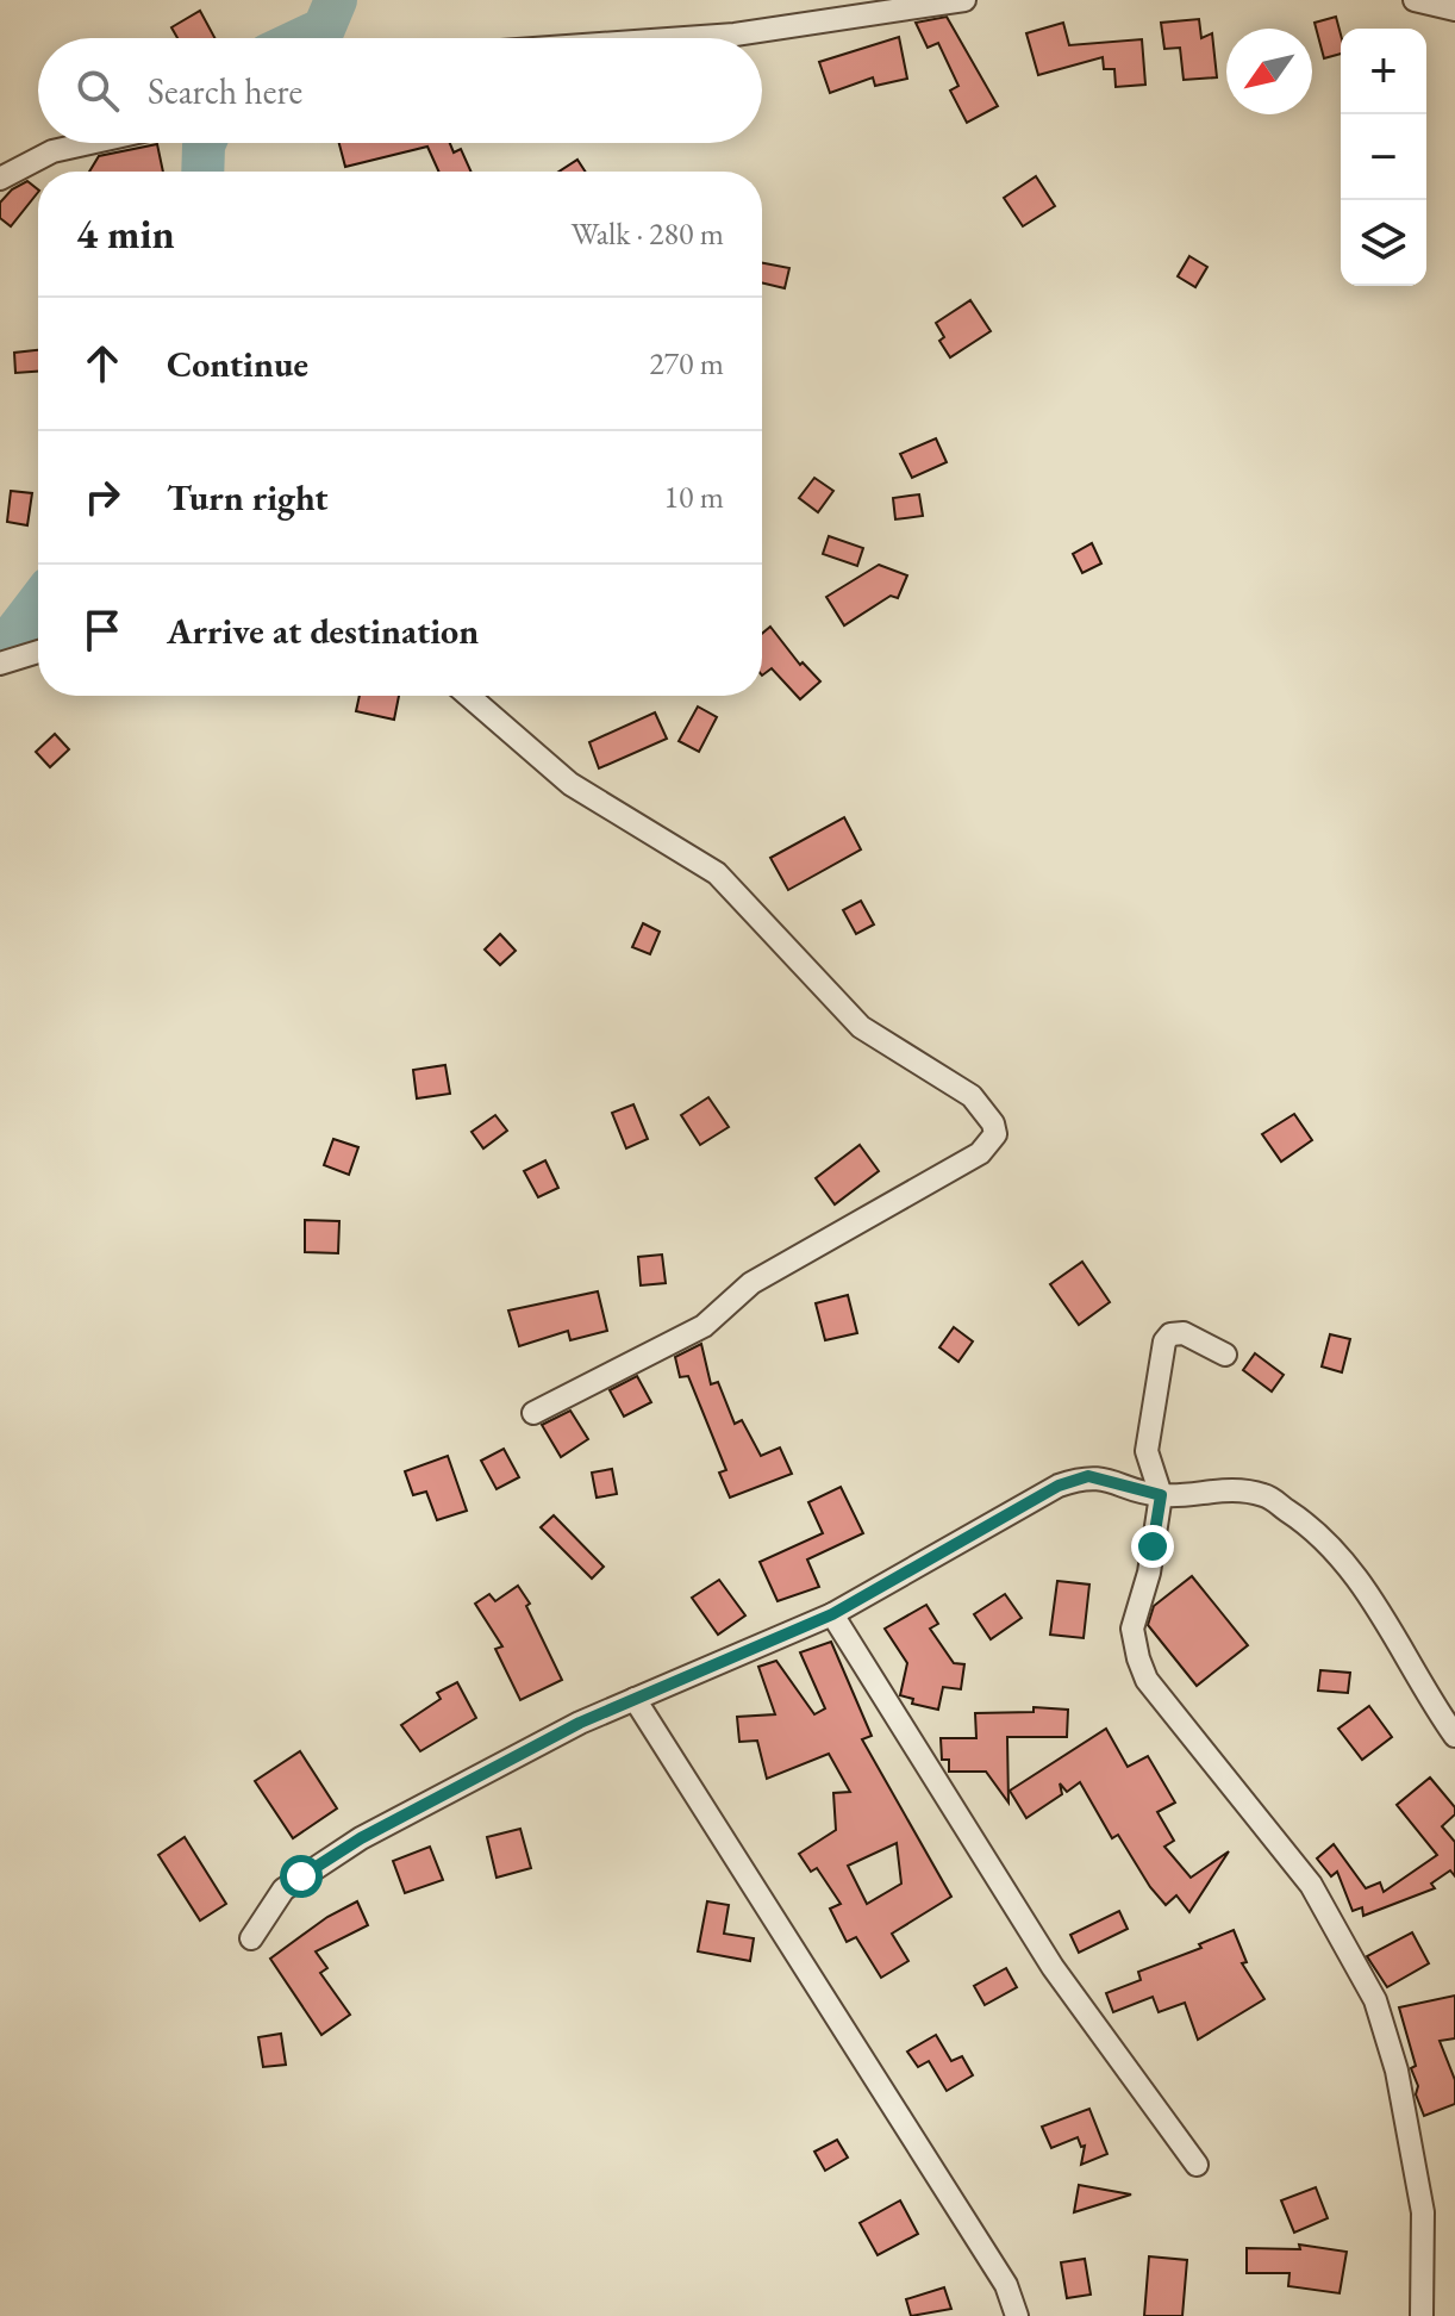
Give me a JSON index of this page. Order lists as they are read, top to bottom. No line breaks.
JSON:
{"north":"bottom left","page":{"map_buttons":["+","−"],"search":"Search here","heading":["4 min","Walk · 280 m"],"list":[["Continue","270 m"],["Turn right","10 m"],"Arrive at destination"]}}
